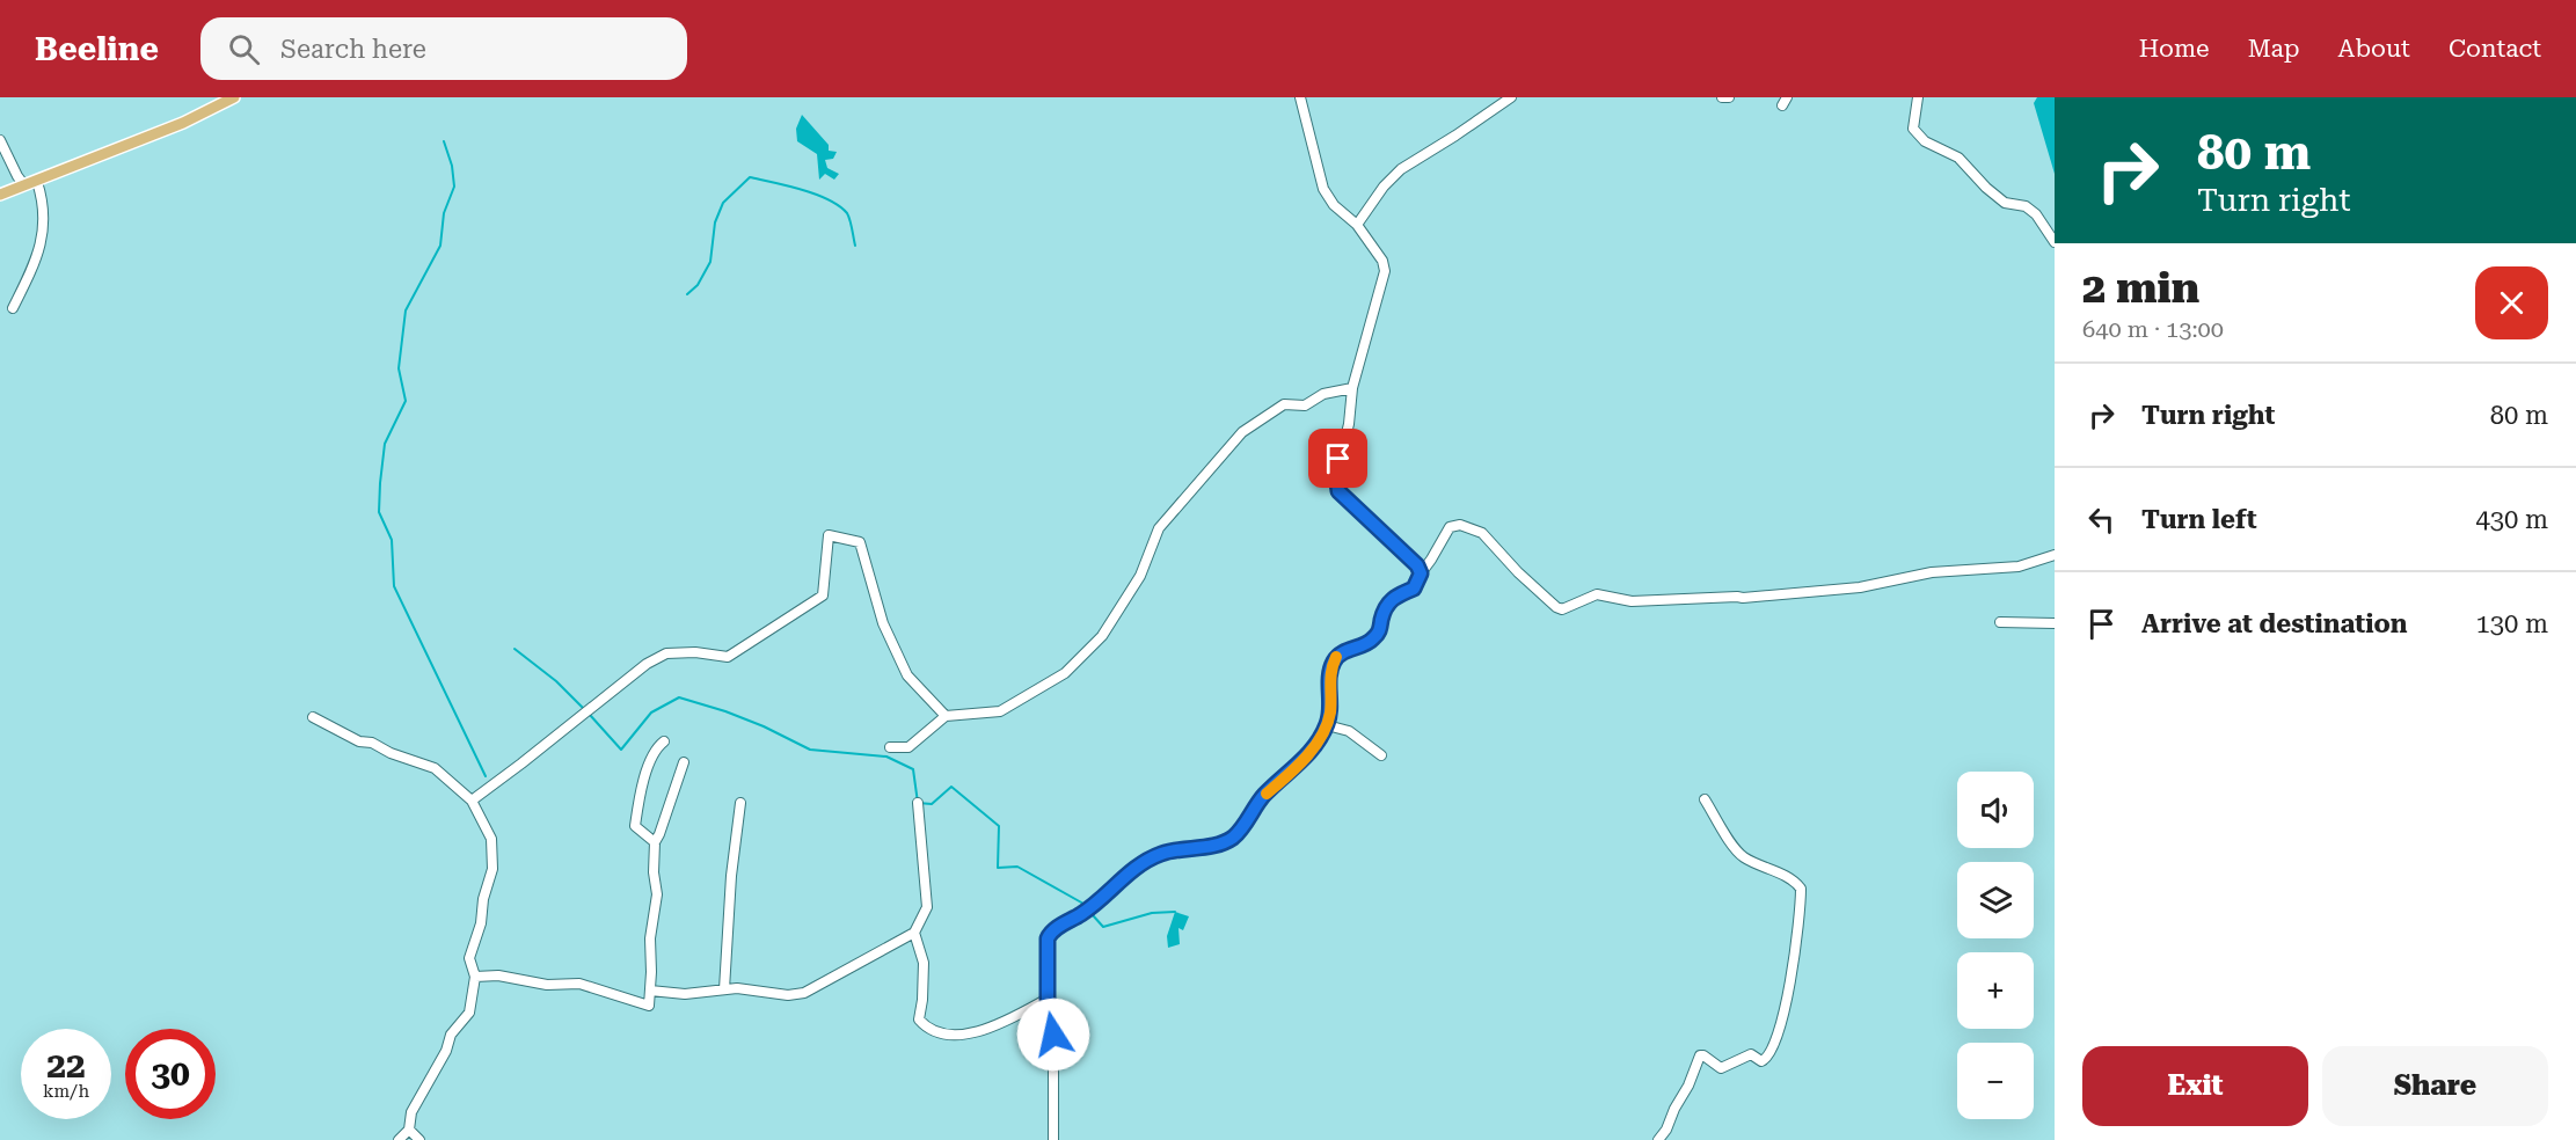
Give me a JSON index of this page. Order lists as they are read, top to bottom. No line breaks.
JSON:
{"page":{"header":"Beeline","search":"Search here","nav":["Home","Map","About","Contact"],"turn":["80 m","Turn right"],"heading":["2 min","640 m · 13:00"],"list":[{"name":"Turn right","value":"80 m"},{"name":"Turn left","value":"430 m"},{"name":"Arrive at destination","value":"130 m"}],"map_buttons":["+","−"],"speed":"22 km/h","limit":"30","buttons":["Exit","Share"]}}
